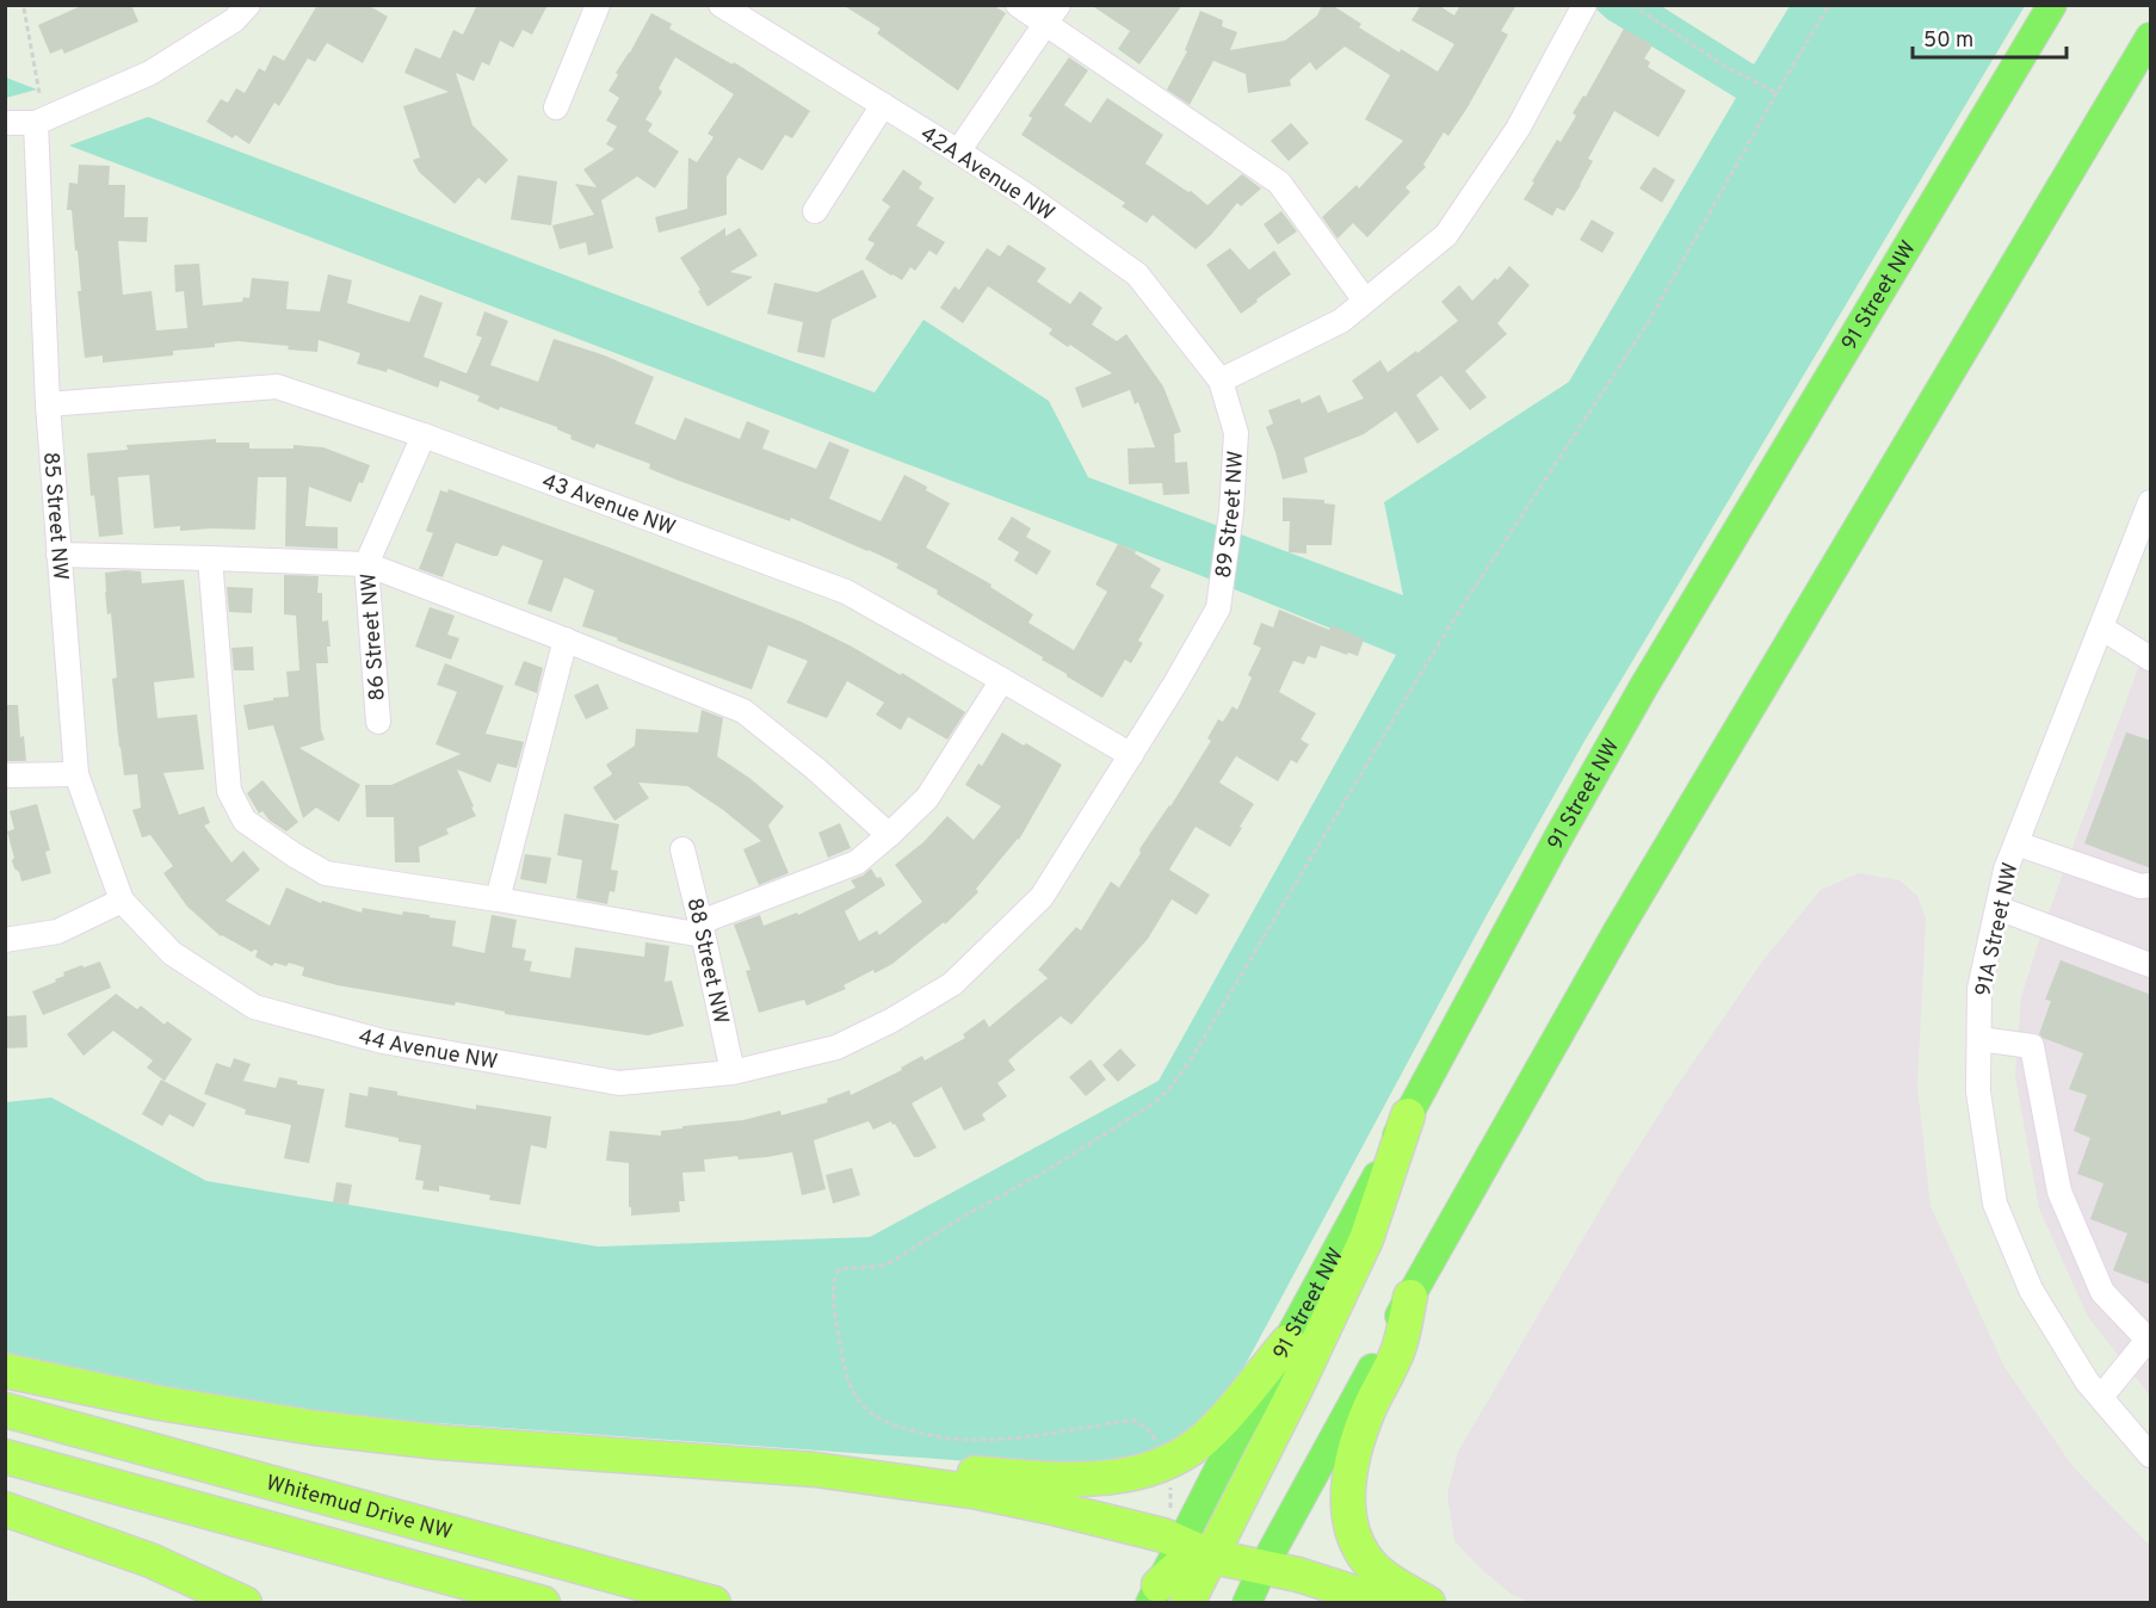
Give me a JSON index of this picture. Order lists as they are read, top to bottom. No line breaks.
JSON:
{"streets":{"highway":["Whitemud Drive NW"],"main road":["91 Street NW"],"street":["42A Avenue NW","43 Avenue NW","89 Street NW","85 Street NW","86 Street NW","91A Street NW","88 Street NW","44 Avenue NW"]},"crossings":[["42A Avenue NW","89 Street NW"],["43 Avenue NW","89 Street NW"],["43 Avenue NW","85 Street NW"],["43 Avenue NW","86 Street NW"],["89 Street NW","44 Avenue NW"],["85 Street NW","44 Avenue NW"],["88 Street NW","44 Avenue NW"]],"scale_bar":"50 m"}
